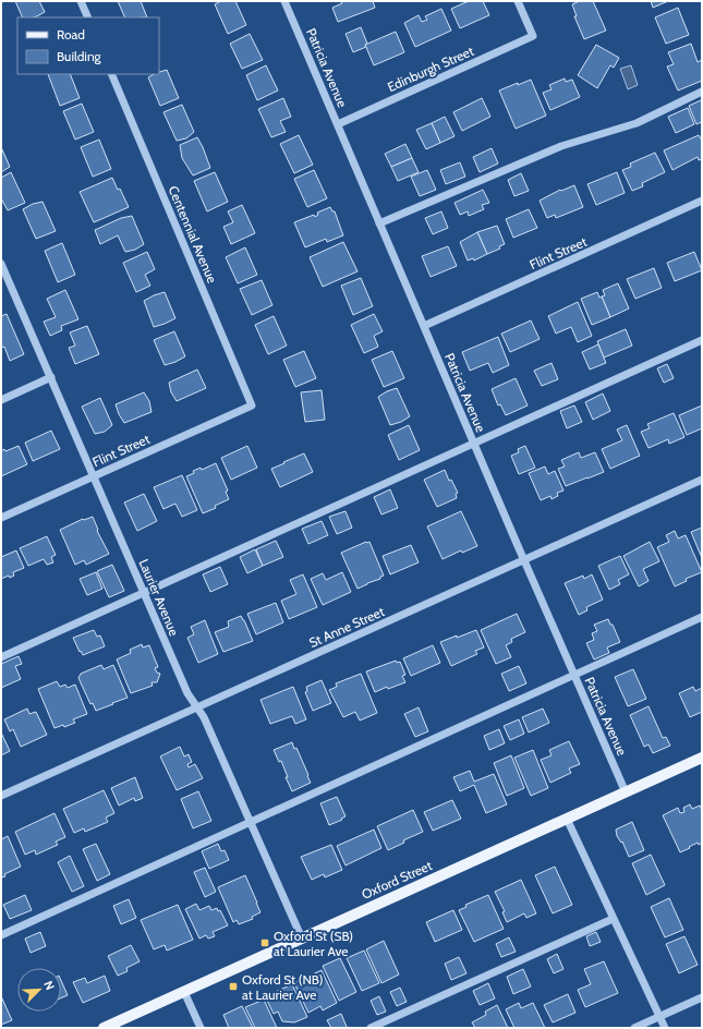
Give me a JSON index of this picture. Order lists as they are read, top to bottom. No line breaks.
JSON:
{"streets":{"main road":["Oxford Street"],"street":["Patricia Avenue","Edinburgh Street","Centennial Avenue","Flint Street","Laurier Avenue","St Anne Street"]},"crossings":[["Patricia Avenue","Edinburgh Street"],["Patricia Avenue","Flint Street"],["Patricia Avenue","St Anne Street"],["Patricia Avenue","Oxford Street"],["Centennial Avenue","Flint Street"],["Flint Street","Laurier Avenue"],["Laurier Avenue","St Anne Street"],["Laurier Avenue","Oxford Street"]],"places":{"transit":["Oxford St (SB) at Laurier Ave","Oxford St (NB) at Laurier Ave"]},"legend":["Road","Building"],"north":"top right"}
